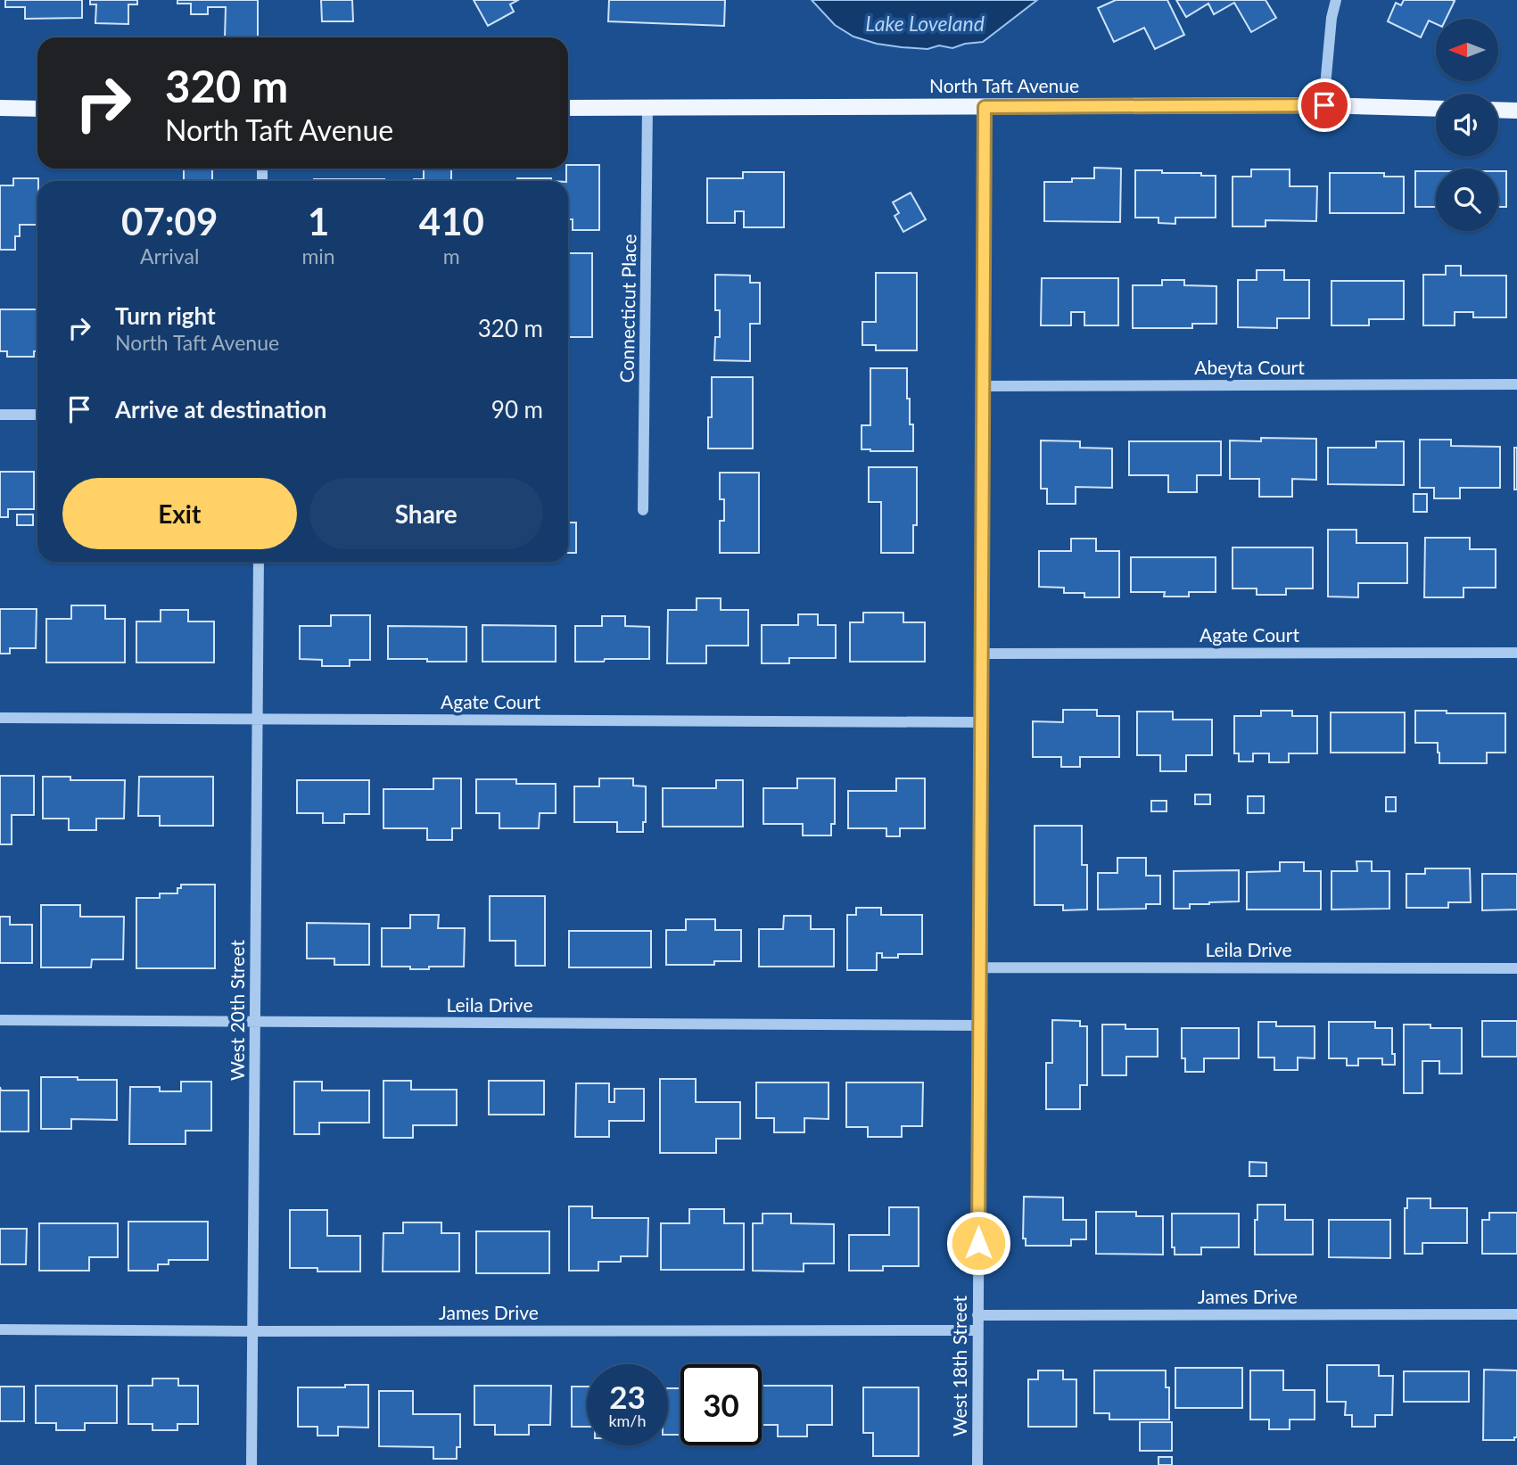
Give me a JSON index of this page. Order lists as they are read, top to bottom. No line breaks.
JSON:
{"streets":{"main road":["North Taft Avenue"],"street":["Connecticut Place","Abeyta Court","Agate Court","Leila Drive","West 20th Street","James Drive","West 18th Street"]},"crossings":[["North Taft Avenue","Connecticut Place"],["North Taft Avenue","West 18th Street"],["Abeyta Court","West 18th Street"],["Agate Court","West 20th Street"],["Agate Court","West 18th Street"],["Leila Drive","West 20th Street"],["Leila Drive","West 18th Street"],["West 20th Street","James Drive"],["James Drive","West 18th Street"]],"water":["Lake Loveland"],"north":"left","page":{"turn":["320 m","North Taft Avenue"],"eta":["07:09","Arrival","1","min","410","m"],"list":[{"name":"Turn right","note":"North Taft Avenue","value":"320 m"},{"name":"Arrive at destination","value":"90 m"}],"buttons":["Exit","Share"],"speed":"23 km/h","limit":"30"}}
